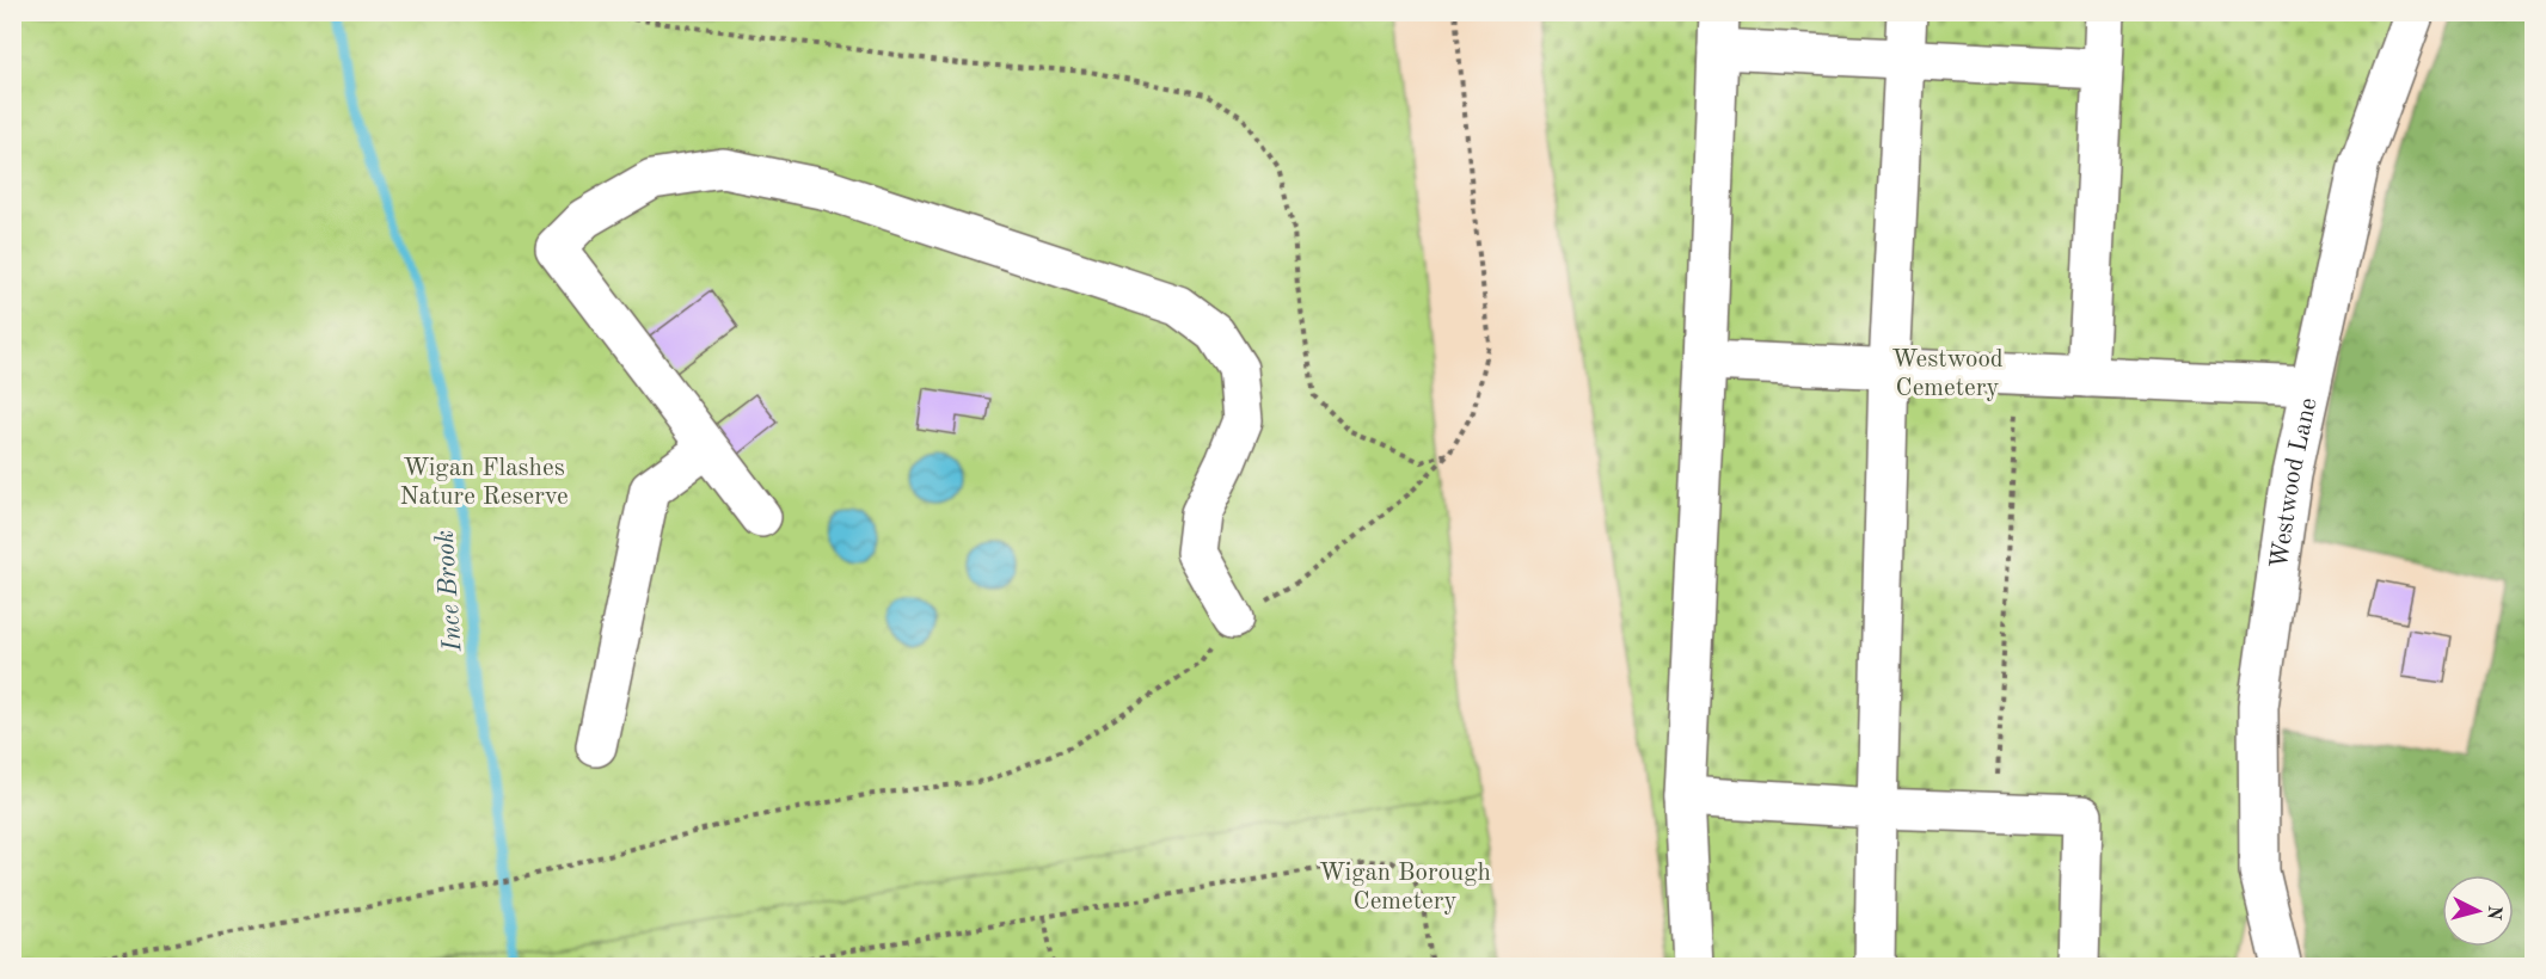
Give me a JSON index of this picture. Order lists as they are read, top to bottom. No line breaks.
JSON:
{"streets":{"street":["Westwood Lane"]},"water":["Ince Brook"],"parks":["Westwood Cemetery","Wigan Flashes Nature Reserve","Wigan Borough Cemetery"],"north":"right"}
